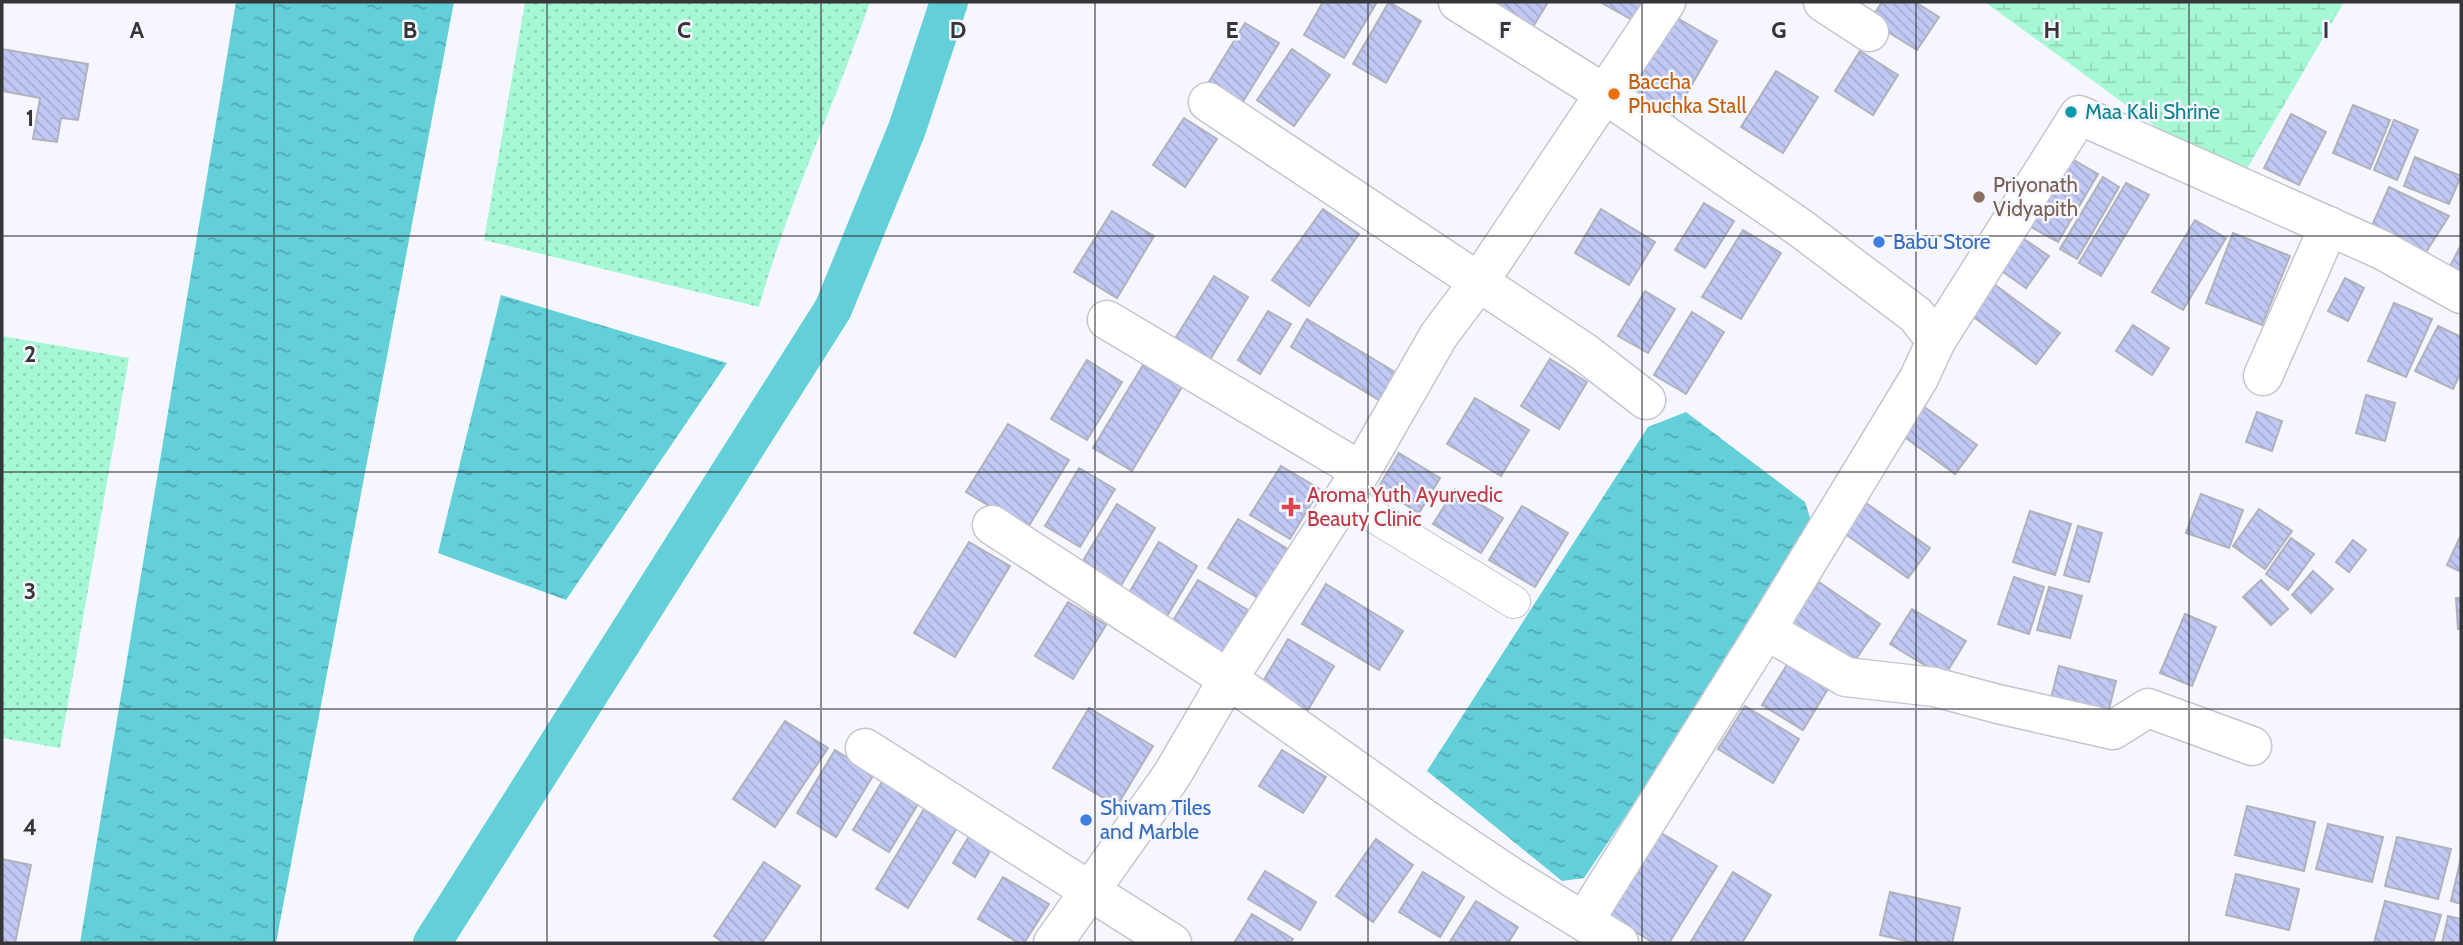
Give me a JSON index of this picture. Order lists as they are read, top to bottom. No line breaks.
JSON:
{"places":{"other":["Baccha Phuchka Stall","Maa Kali Shrine","Priyonath Vidyapith","Babu Store","Shivam Tiles and Marble"],"health":["Aroma Yuth Ayurvedic Beauty Clinic"]},"grid":{"columns":["A","B","C","D","E","F","G","H","I"],"rows":["1","2","3","4"]}}
